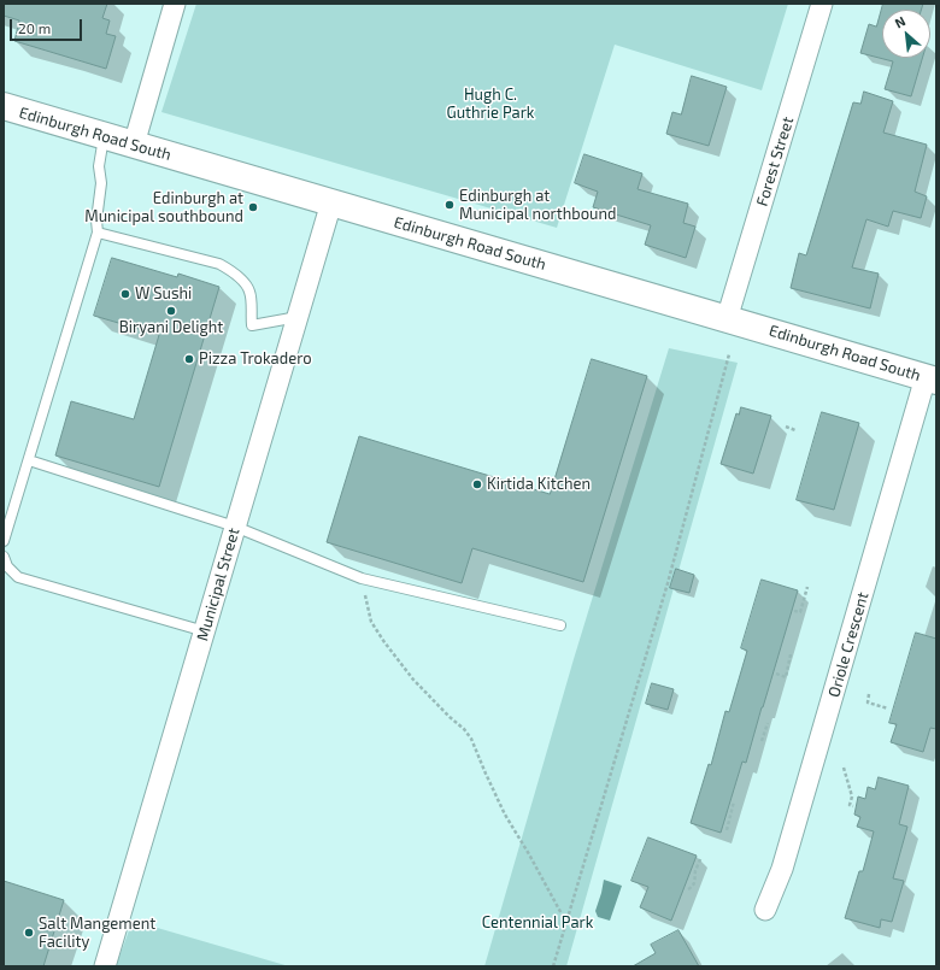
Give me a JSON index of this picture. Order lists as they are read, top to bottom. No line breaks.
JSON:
{"streets":{"main road":["Edinburgh Road South"],"street":["Forest Street","Municipal Street","Oriole Crescent"]},"crossings":[["Edinburgh Road South","Forest Street"],["Edinburgh Road South","Municipal Street"],["Edinburgh Road South","Oriole Crescent"]],"parks":["Hugh C. Guthrie Park","Centennial Park"],"places":["Edinburgh at Municipal northbound","Edinburgh at Municipal southbound","W Sushi","Biryani Delight","Pizza Trokadero","Kirtida Kitchen","Salt Mangement Facility"],"scale_bar":"20 m","north":"top left"}
